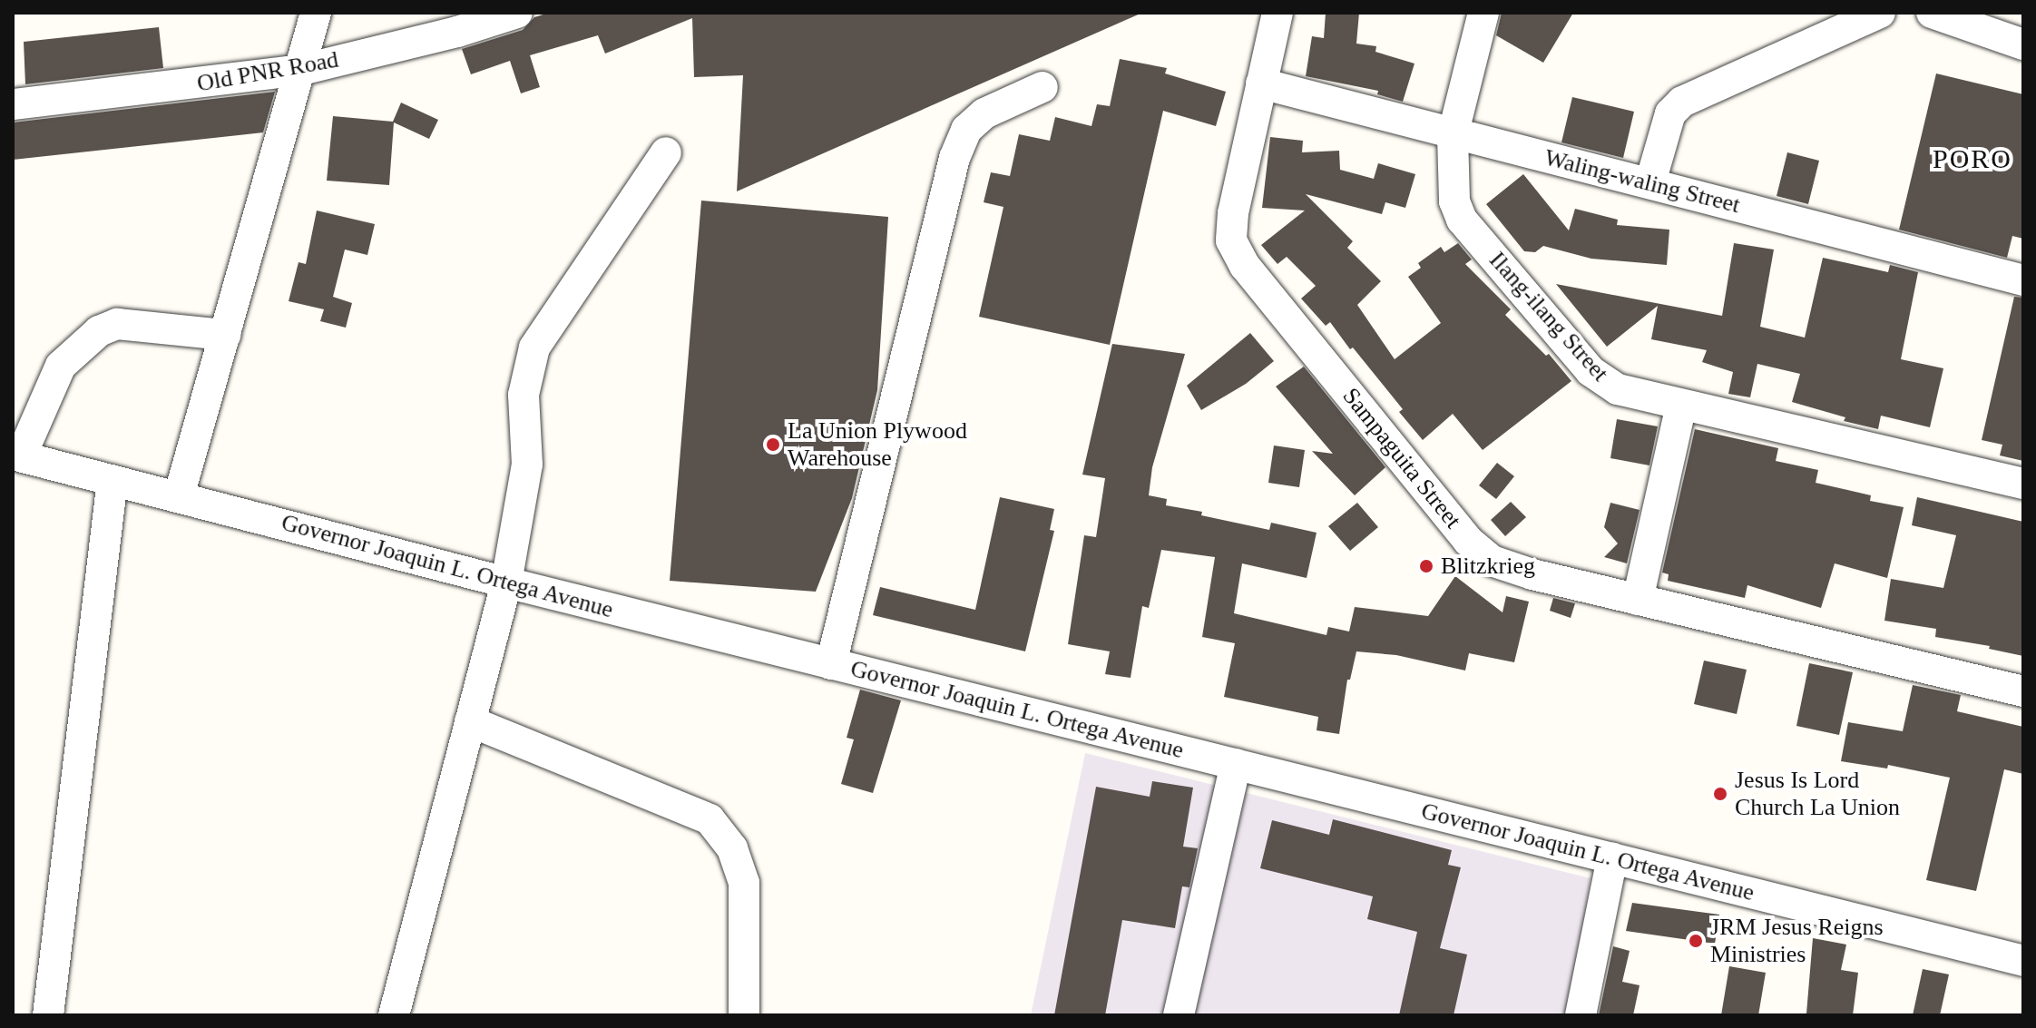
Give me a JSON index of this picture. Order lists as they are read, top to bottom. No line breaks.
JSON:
{"streets":{"street":["Old PNR Road","Waling-waling Street","Ilang-ilang Street","Sampaguita Street","Governor Joaquin L. Ortega Avenue"]},"crossings":[["Waling-waling Street","Ilang-ilang Street"],["Waling-waling Street","Sampaguita Street"]],"districts":["PORO"],"places":["La Union Plywood Warehouse","Blitzkrieg","Jesus Is Lord Church La Union","JRM Jesus Reigns Ministries"]}
